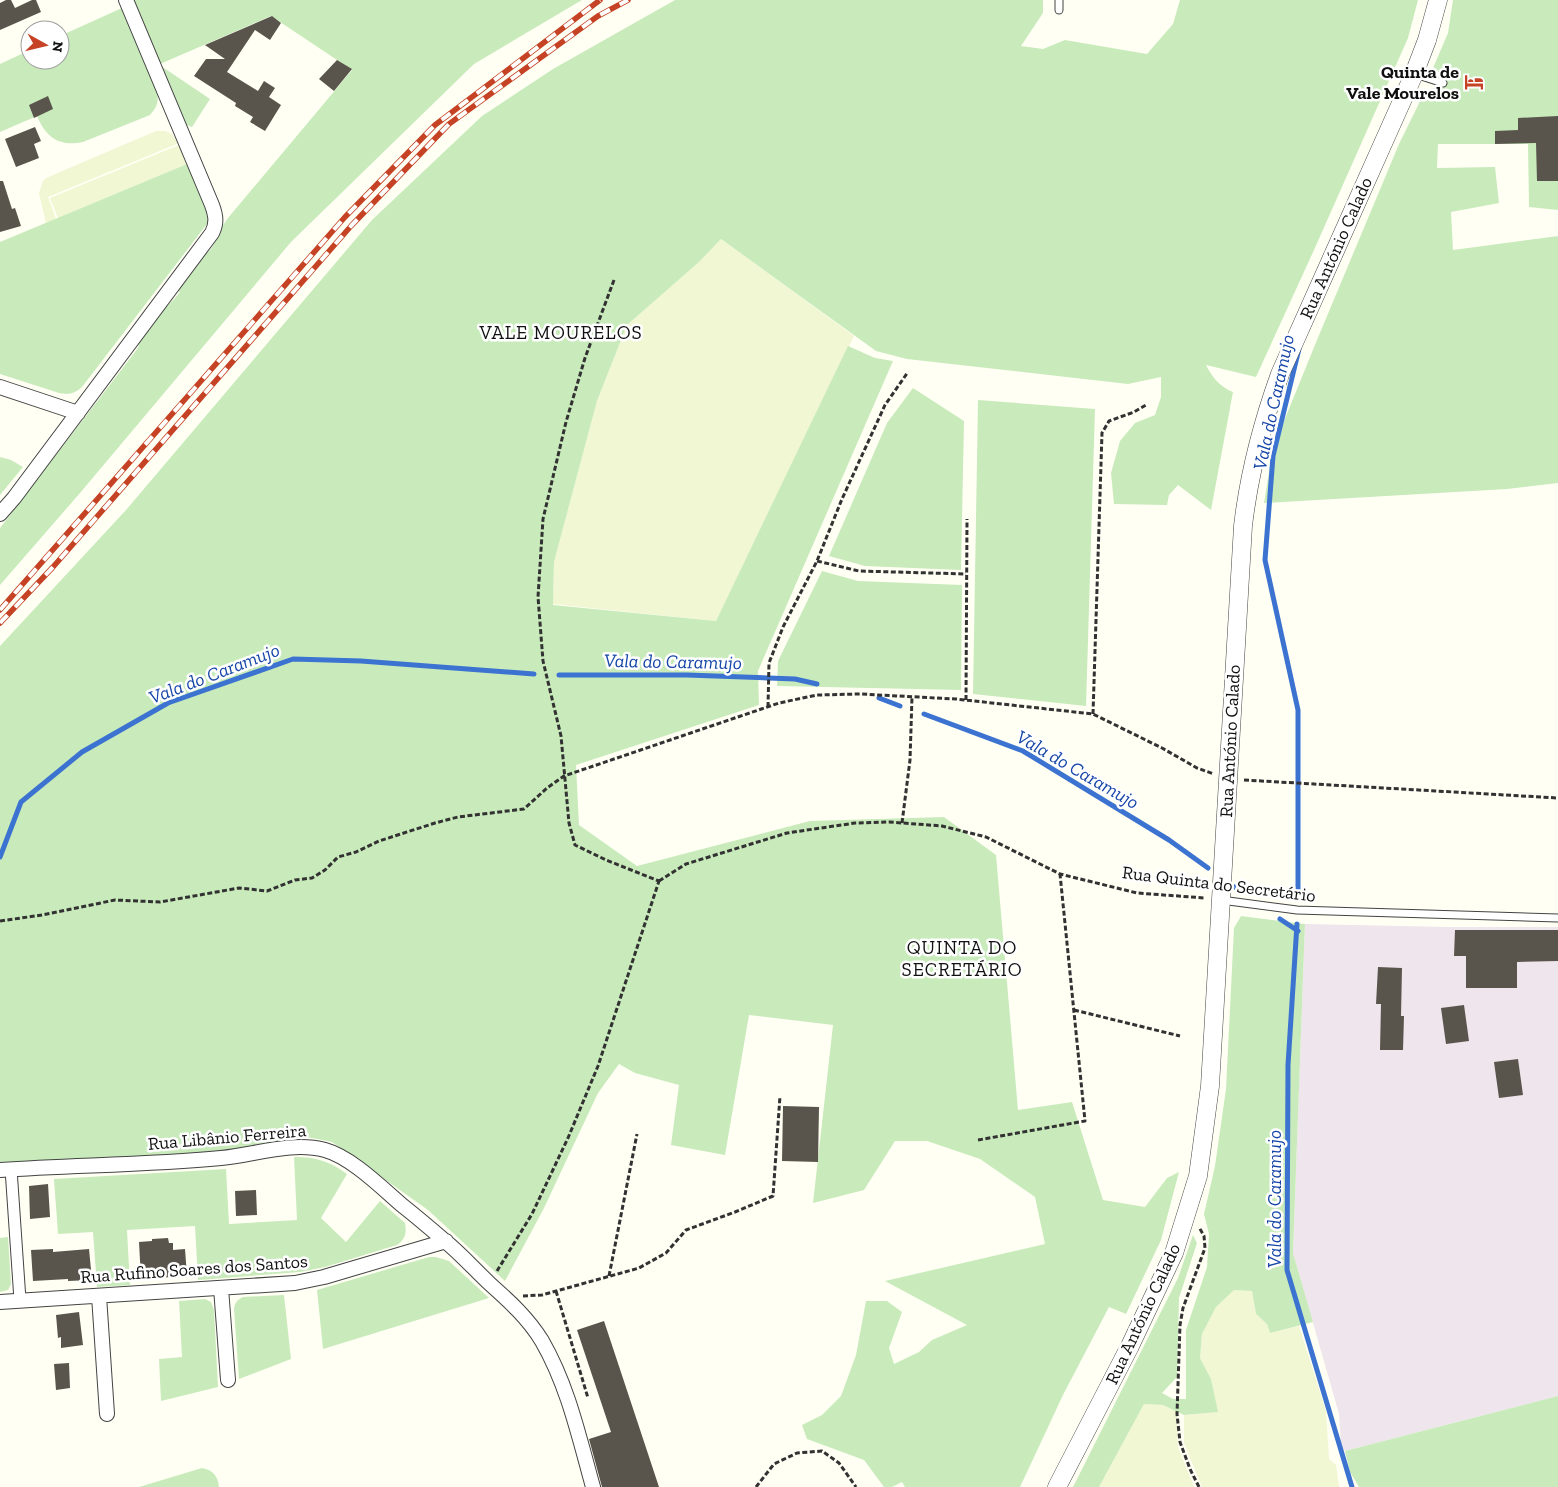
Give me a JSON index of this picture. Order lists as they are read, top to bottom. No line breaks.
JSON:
{"streets":{"street":["Rua António Calado","Rua Libânio Ferreira","Rua Rufino Soares dos Santos"],"lane":["Rua Quinta do Secretário"]},"crossings":[["Rua António Calado","Rua Quinta do Secretário"],["Rua Libânio Ferreira","Rua Rufino Soares dos Santos"]],"districts":["VALE MOURELOS","QUINTA DO SECRETÁRIO"],"water":["Vala do Caramujo"],"places":{"hotel":["Quinta de Vale Mourelos"]},"north":"right"}
